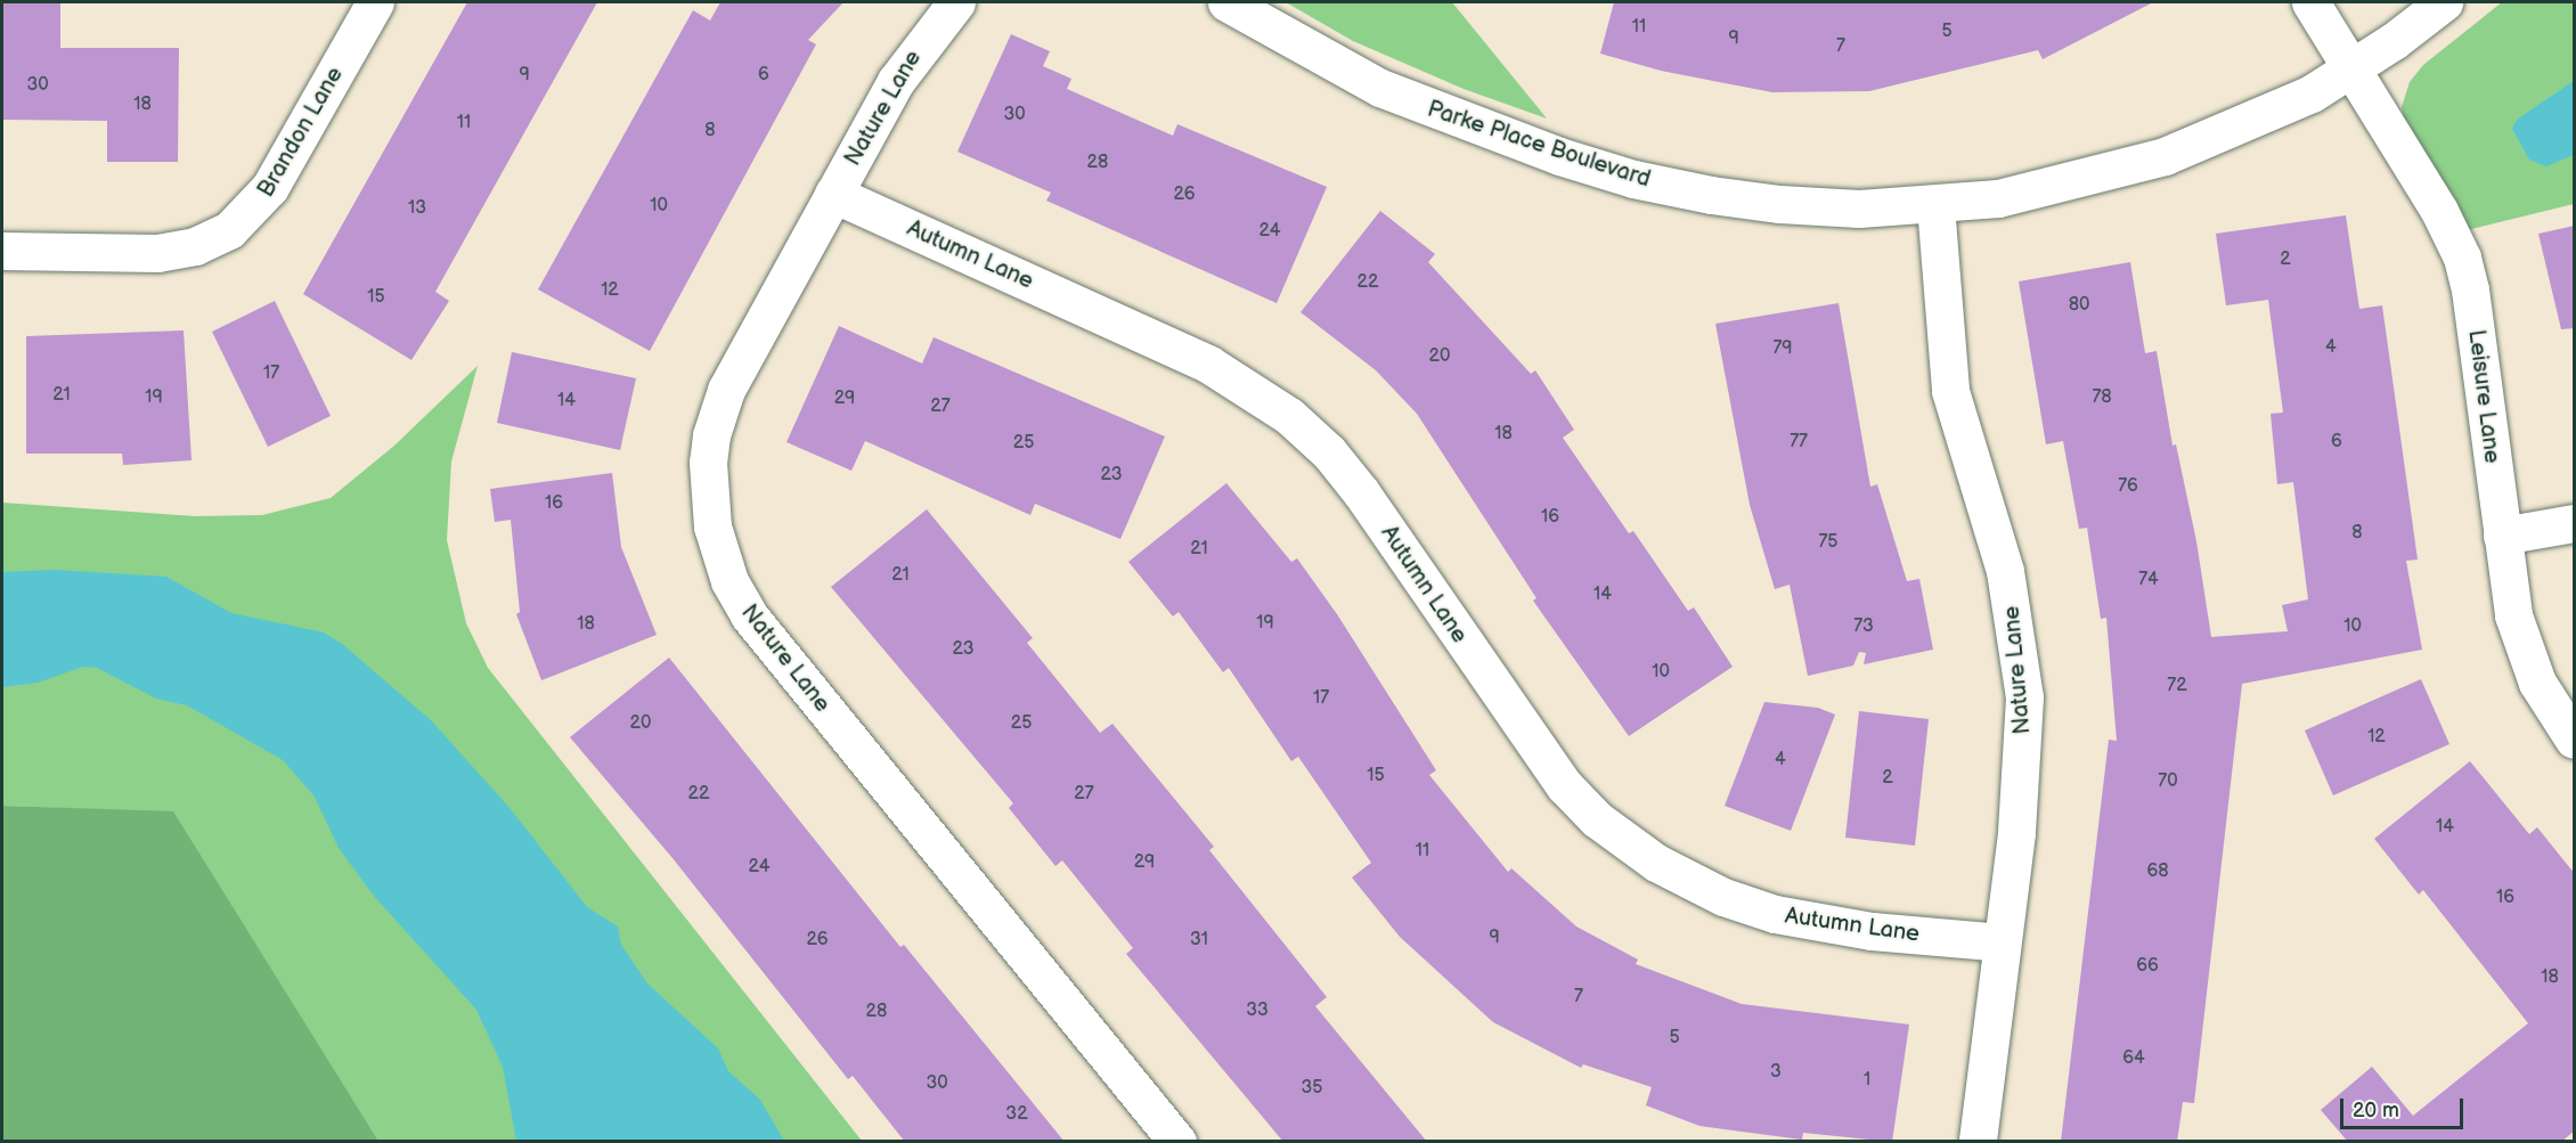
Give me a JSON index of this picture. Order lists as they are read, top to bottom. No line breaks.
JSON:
{"streets":{"street":["Nature Lane","Brandon Lane","Parke Place Boulevard","Autumn Lane","Leisure Lane"]},"crossings":[["Nature Lane","Parke Place Boulevard"],["Nature Lane","Autumn Lane"],["Parke Place Boulevard","Leisure Lane"]],"house_numbers":["11","5","9","7","9","6","30","18","30","11","8","28","26","10","13","24","2","22","12","15","80","4","79","20","17","21","19","78","29","14","27","18","77","6","25","23","76","16","16","8","75","21","21","74","14","19","18","73","10","23","10","72","17","20","25","12","4","15","2","70","22","27","14","11","29","24","68","16","9","26","31","66","18","7","33","28","5","64","3","1","30","35","32"],"scale_bar":"20 m"}
